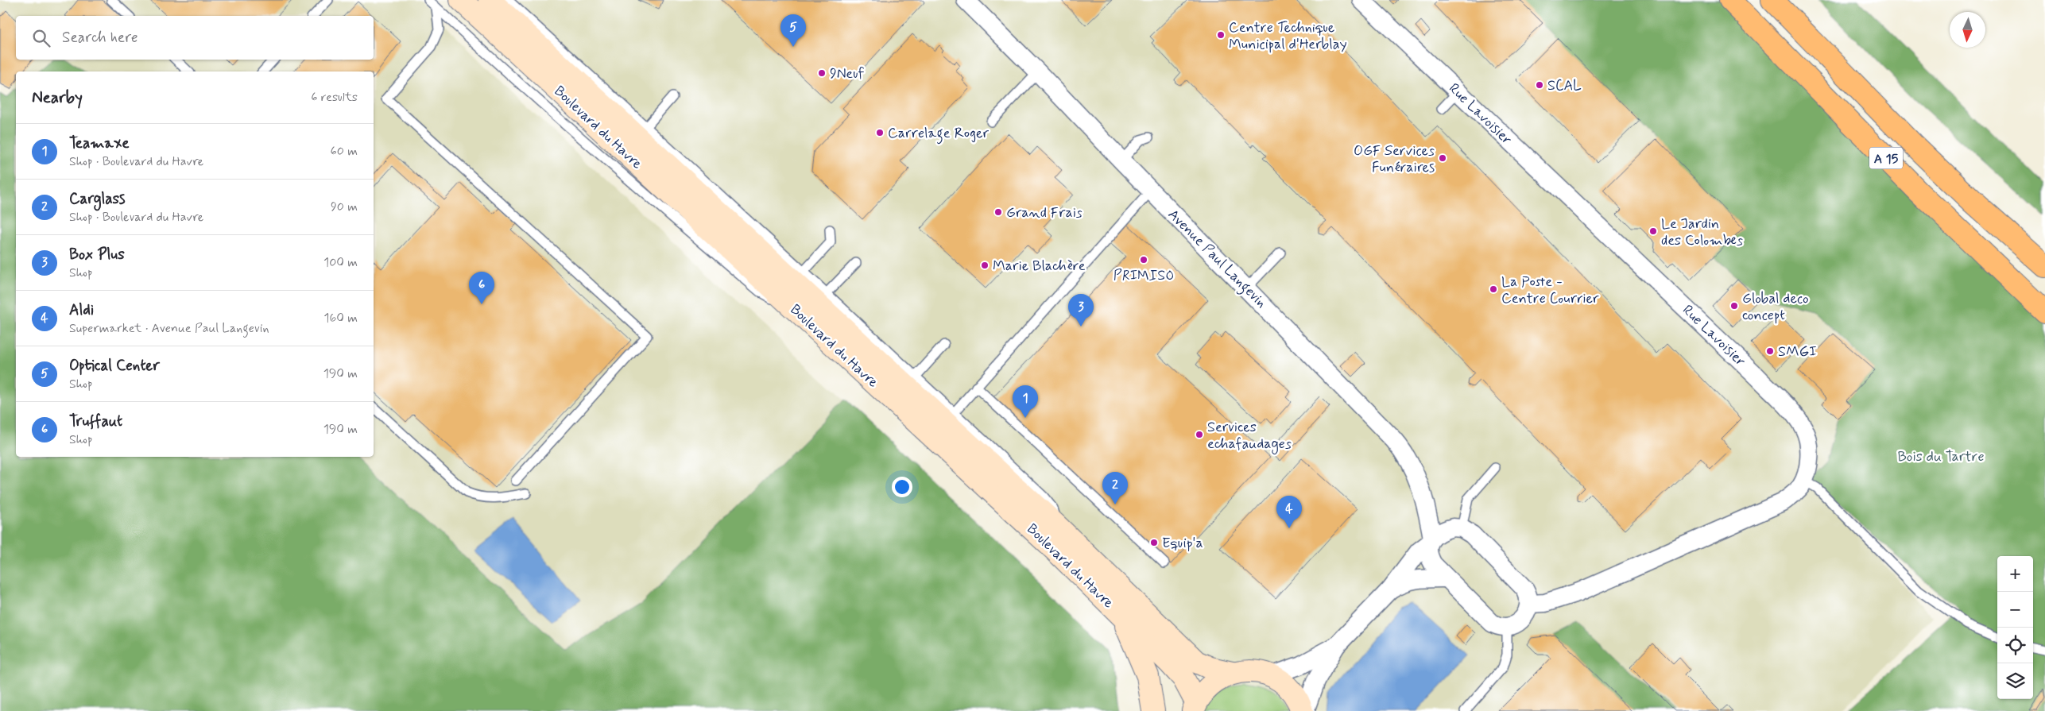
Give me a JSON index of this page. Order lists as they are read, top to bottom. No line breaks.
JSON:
{"streets":{"highway":["A 15"],"main road":["Boulevard du Havre"],"street":["Rue Lavoisier","Avenue Paul Langevin"]},"parks":["Bois du Tartre"],"places":["Centre Technique Municipal d'Herblay","9Neuf","SCAL","Carrelage Roger","OGF Services Funéraires","Grand Frais","Le Jardin des Colombes","PRIMISO","Marie Blachère","La Poste - Centre Courrier","Global deco concept","SMGI","Services echafaudages","Equip'a"],"north":"bottom","page":{"pins":["5","6","3","1","2","4"],"search":"Search here","heading":["Nearby","6 results"],"list":[{"mark":"1","name":"Teamaxe","note":"Shop · Boulevard du Havre","value":"60 m"},{"mark":"2","name":"Carglass","note":"Shop · Boulevard du Havre","value":"90 m"},{"mark":"3","name":"Box Plus","note":"Shop","value":"100 m"},{"mark":"4","name":"Aldi","note":"Supermarket · Avenue Paul Langevin","value":"160 m"},{"mark":"5","name":"Optical Center","note":"Shop","value":"190 m"},{"mark":"6","name":"Truffaut","note":"Shop","value":"190 m"}],"map_buttons":["+","−"]}}
